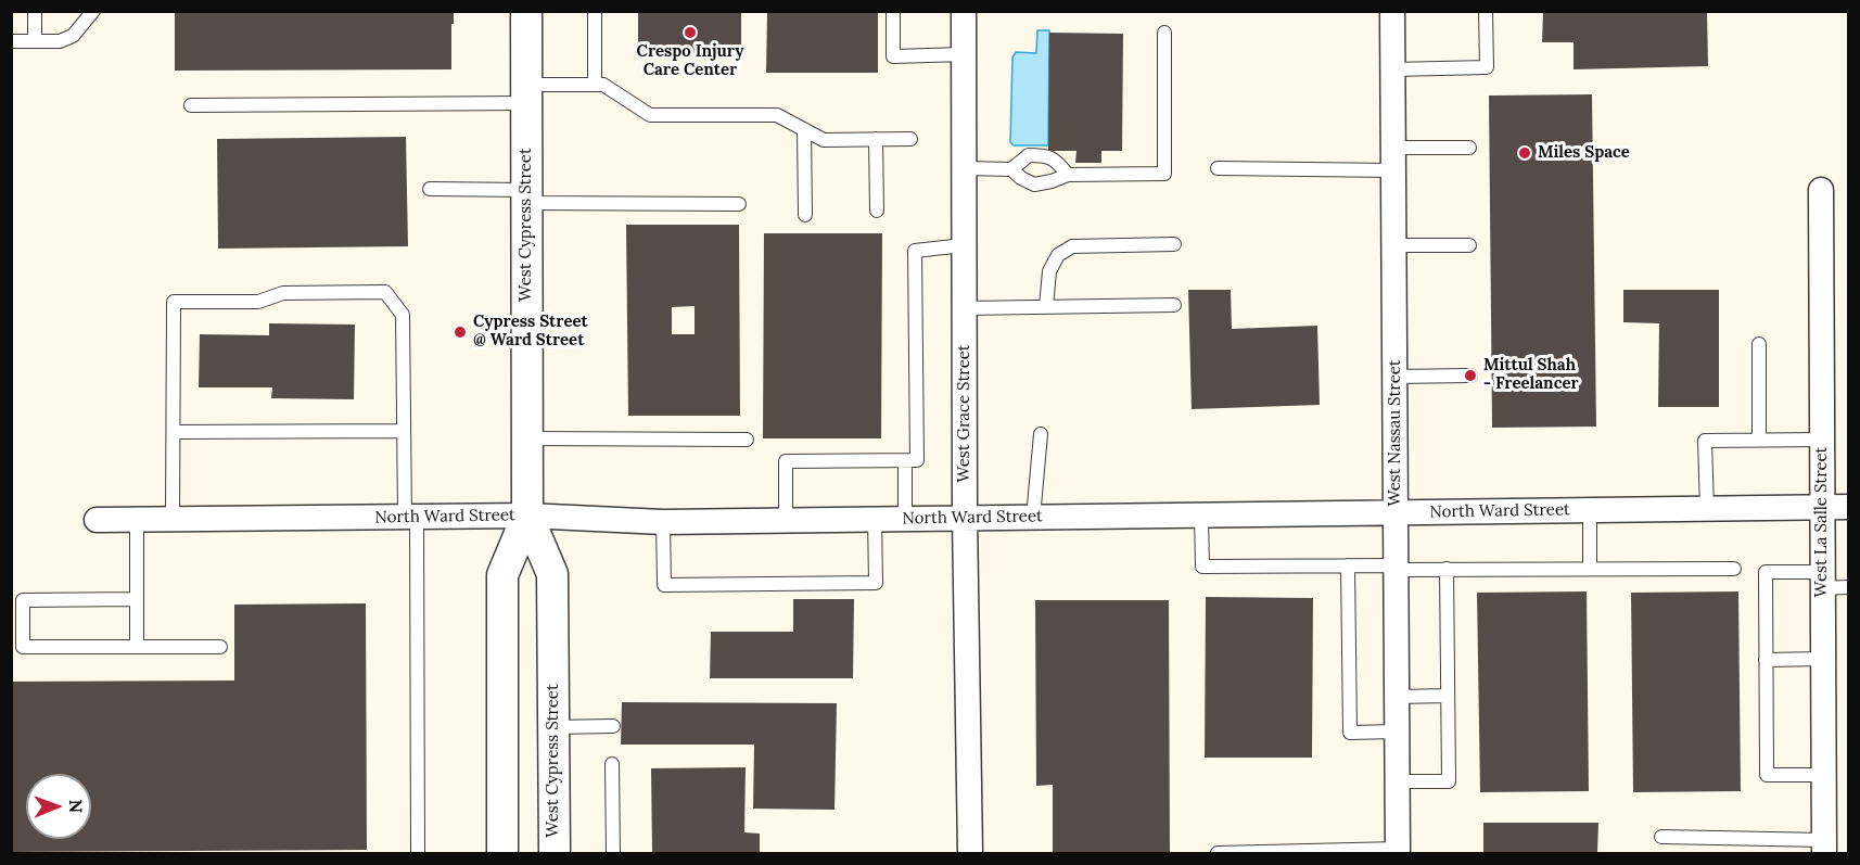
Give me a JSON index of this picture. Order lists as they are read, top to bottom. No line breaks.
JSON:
{"streets":{"street":["West Cypress Street","West Grace Street","West Nassau Street","North Ward Street","West La Salle Street"]},"crossings":[["West Cypress Street","North Ward Street"],["West Grace Street","North Ward Street"],["West Nassau Street","North Ward Street"],["North Ward Street","West La Salle Street"]],"places":["Crespo Injury Care Center","Miles Space","Cypress Street @ Ward Street","Mittul Shah - Freelancer"],"north":"right"}
